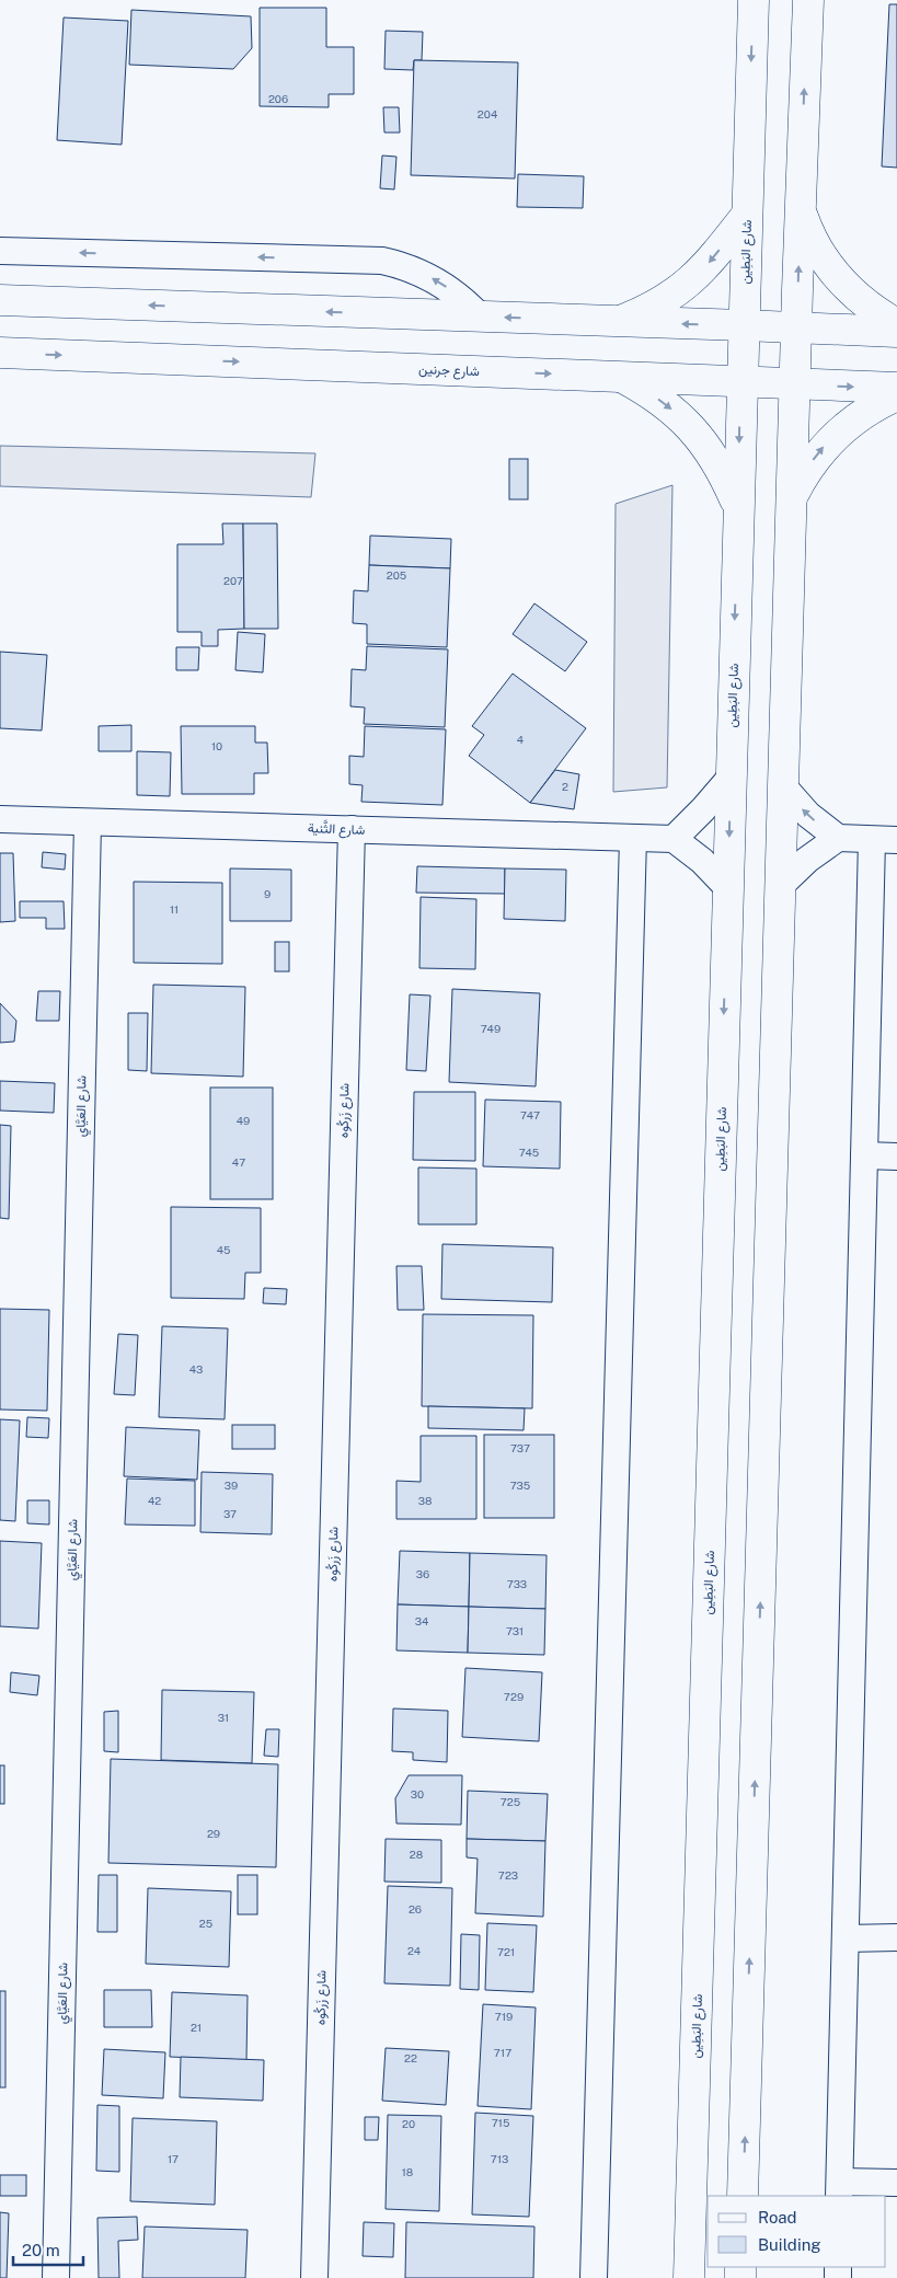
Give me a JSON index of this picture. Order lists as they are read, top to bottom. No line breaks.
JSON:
{"streets":{"main road":["شارع البَطِين","شارع جرنين"],"street":["شارع الثَّنية","شارع العَيَّاي","شارع زَركُوه"]},"crossings":[["شارع البَطِين","شارع جرنين"],["شارع الثَّنية","شارع العَيَّاي"],["شارع الثَّنية","شارع زَركُوه"]],"house_numbers":["206","204","205","207","4","10","2","9","11","749","747","49","745","47","45","43","737","39","735","42","38","37","36","733","34","731","729","31","30","725","29","28","723","26","25","24","721","719","21","717","22","715","20","17","713","18"],"legend":["Road","Building"],"scale_bar":"20 m"}
